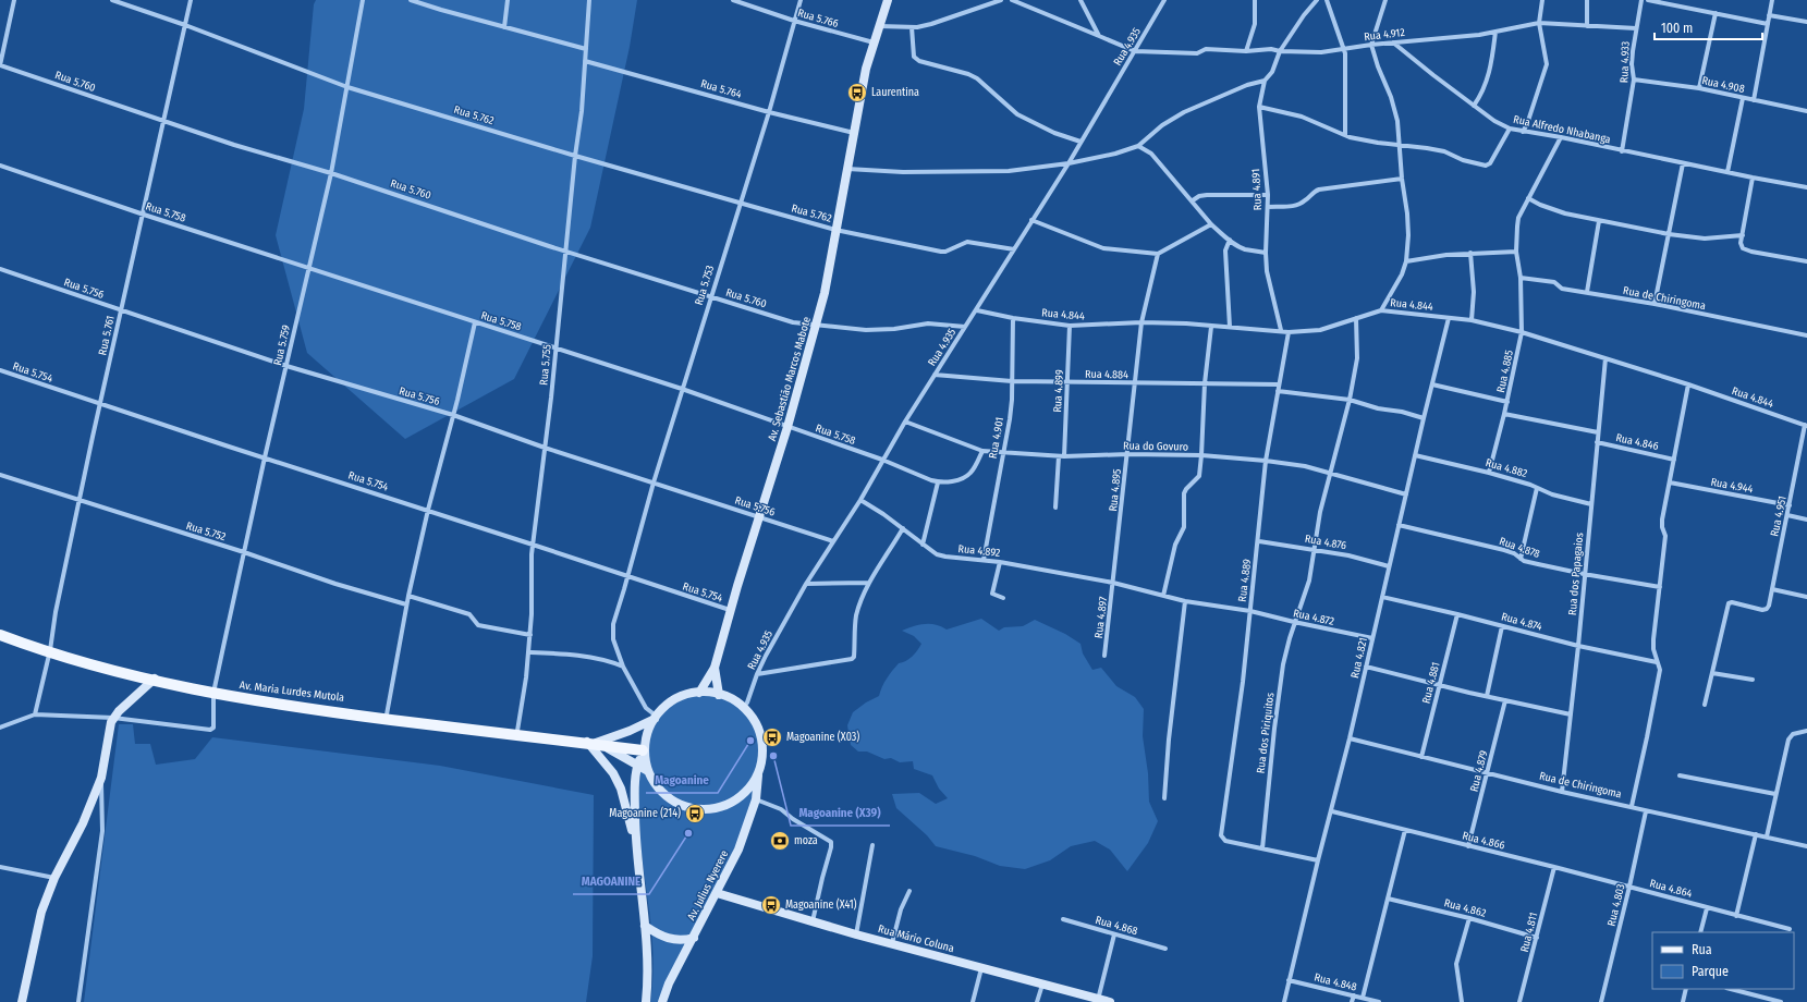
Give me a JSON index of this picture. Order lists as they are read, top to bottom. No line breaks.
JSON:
{"streets":{"main road":["Av. Sebastião Marcos Mabote","Av. Maria Lurdes Mutola","Av. Julius Nyerere","Rua Mário Coluna"],"street":["Rua 5.766","Rua 4.912","Rua 4.935","Rua 4.933","Rua 5.760","Rua 4.908","Rua 5.764","Rua 5.762","Rua Alfredo Nhabanga","Rua 4.891","Rua 5.758","Rua 5.753","Rua 5.756","Rua de Chiringoma","Rua 4.844","Rua 5.761","Rua 5.759","Rua 5.755","Rua 4.885","Rua 5.754","Rua 4.884","Rua 4.899","Rua 4.901","Rua 4.846","Rua do Govuro","Rua 4.882","Rua 4.944","Rua 4.895","Rua 4.951","Rua 5.752","Rua 4.876","Rua 4.878","Rua 4.892","Rua dos Papagaios","Rua 4.889","Rua 4.897","Rua 4.872","Rua 4.874","Rua 4.821","Rua 4.881","Rua dos Piriquitos","Rua 4.879","Rua 4.866","Rua 4.864","Rua 4.803","Rua 4.862","Rua 4.868","Rua 4.811","Rua 4.848"]},"crossings":[["Rua 5.766","Rua 5.753"],["Rua 5.766","Av. Sebastião Marcos Mabote"],["Rua 4.912","Rua 4.935"],["Rua 4.912","Rua 4.933"],["Rua 4.912","Rua Alfredo Nhabanga"],["Rua 4.912","Rua 4.891"],["Rua 4.935","Rua 5.760"],["Rua 4.935","Rua 5.762"],["Rua 4.935","Rua 5.758"],["Rua 4.935","Rua 5.753"],["Rua 4.935","Rua 5.756"],["Rua 4.935","Rua 4.844"],["Rua 4.935","Rua 4.884"],["Rua 4.935","Av. Sebastião Marcos Mabote"],["Rua 4.935","Rua do Govuro"],["Rua 4.935","Rua 4.892"],["Rua 4.935","Av. Julius Nyerere"],["Rua 4.933","Rua 4.908"],["Rua 4.933","Rua Alfredo Nhabanga"],["Rua 5.760","Rua 5.753"],["Rua 5.760","Rua 5.761"],["Rua 5.760","Rua 5.759"],["Rua 5.760","Rua 5.755"],["Rua 5.760","Av. Sebastião Marcos Mabote"],["Rua 5.764","Rua 5.753"],["Rua 5.764","Rua 5.755"],["Rua 5.764","Av. Sebastião Marcos Mabote"],["Rua 5.762","Rua 5.753"],["Rua 5.762","Rua 5.761"],["Rua 5.762","Rua 5.759"],["Rua 5.762","Rua 5.755"],["Rua 5.762","Av. Sebastião Marcos Mabote"],["Rua Alfredo Nhabanga","Rua 4.885"],["Rua 4.891","Rua 4.844"],["Rua 5.758","Rua 5.753"],["Rua 5.758","Rua 5.761"],["Rua 5.758","Rua 5.759"],["Rua 5.758","Rua 5.755"],["Rua 5.758","Av. Sebastião Marcos Mabote"],["Rua 5.758","Rua do Govuro"],["Rua 5.753","Rua 5.756"],["Rua 5.753","Rua 5.754"],["Rua 5.753","Av. Sebastião Marcos Mabote"],["Rua 5.753","Av. Julius Nyerere"],["Rua 5.756","Rua 5.761"],["Rua 5.756","Rua 5.759"],["Rua 5.756","Rua 5.755"],["Rua 5.756","Av. Sebastião Marcos Mabote"],["Rua de Chiringoma","Rua 4.885"],["Rua de Chiringoma","Rua dos Papagaios"],["Rua de Chiringoma","Rua 4.821"],["Rua de Chiringoma","Rua 4.881"],["Rua de Chiringoma","Rua 4.879"],["Rua de Chiringoma","Rua 4.803"],["Rua 4.844","Rua 4.885"],["Rua 4.844","Rua 4.899"],["Rua 4.844","Rua 4.901"],["Rua 4.844","Rua 4.895"],["Rua 4.844","Rua 4.951"],["Rua 4.844","Rua dos Papagaios"],["Rua 4.844","Rua 4.889"],["Rua 4.844","Rua 4.821"],["Rua 4.844","Rua dos Piriquitos"],["Rua 5.761","Rua 5.754"],["Rua 5.761","Rua 5.752"],["Rua 5.761","Av. Maria Lurdes Mutola"],["Rua 5.759","Rua 5.754"],["Rua 5.759","Rua 5.752"],["Rua 5.759","Av. Maria Lurdes Mutola"],["Rua 5.755","Rua 5.754"],["Rua 5.755","Av. Maria Lurdes Mutola"],["Rua 4.885","Rua 4.882"],["Rua 5.754","Av. Sebastião Marcos Mabote"],["Rua 4.884","Rua 4.899"],["Rua 4.884","Rua 4.901"],["Rua 4.884","Rua 4.895"],["Rua 4.884","Rua 4.889"],["Av. Sebastião Marcos Mabote","Av. Julius Nyerere"],["Rua 4.899","Rua do Govuro"],["Rua 4.901","Rua do Govuro"],["Rua 4.901","Rua 4.892"],["Rua 4.846","Rua dos Papagaios"],["Rua do Govuro","Rua 4.895"],["Rua do Govuro","Rua 4.889"],["Rua do Govuro","Rua 4.821"],["Rua do Govuro","Rua dos Piriquitos"],["Rua 4.882","Rua dos Papagaios"],["Rua 4.882","Rua 4.821"],["Rua 4.944","Rua 4.951"],["Rua 4.895","Rua 4.892"],["Rua 4.895","Rua 4.897"],["Rua 4.876","Rua 4.889"],["Rua 4.876","Rua 4.821"],["Rua 4.876","Rua dos Piriquitos"],["Rua 4.878","Rua dos Papagaios"],["Rua 4.878","Rua 4.821"],["Rua 4.892","Rua 4.897"],["Rua 4.892","Rua 4.872"],["Rua dos Papagaios","Rua 4.874"],["Rua 4.889","Rua 4.872"],["Rua 4.889","Rua dos Piriquitos"],["Rua 4.872","Rua 4.821"],["Rua 4.872","Rua dos Piriquitos"],["Rua 4.874","Rua 4.821"],["Rua 4.874","Rua 4.881"],["Rua 4.821","Rua 4.866"],["Rua 4.821","Rua 4.848"],["Rua 4.879","Rua 4.866"],["Rua 4.866","Rua 4.864"],["Rua 4.866","Rua 4.803"],["Rua 4.866","Rua 4.811"],["Av. Julius Nyerere","Rua Mário Coluna"],["Rua 4.864","Rua 4.803"],["Rua 4.862","Rua 4.811"]],"places":{"bus stop":["Laurentina","Magoanine (X03)","Magoanine (214)","Magoanine (X41)"],"other":["Magoanine","Magoanine (X39)","MAGOANINE"],"bank":["moza"]},"legend":["Rua","Parque"],"scale_bar":"100 m"}
